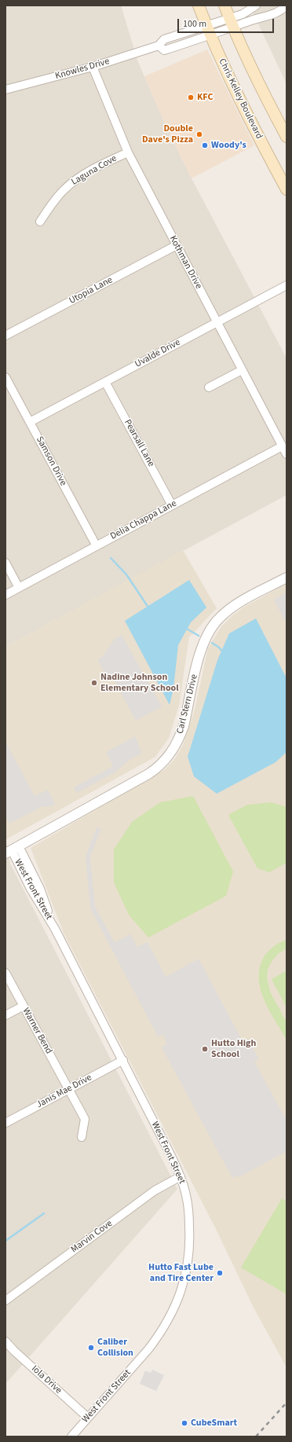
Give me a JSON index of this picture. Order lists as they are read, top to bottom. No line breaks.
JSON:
{"streets":{"main road":["Chris Kelley Boulevard"],"street":["Knowles Drive","Laguna Cove","Kothman Drive","Utopia Lane","Uvalde Drive","Pearsall Lane","Samson Drive","Delia Chappa Lane","Carl Stern Drive","West Front Street","Warner Bend","Janis Mae Drive","Marvin Cove","Iola Drive"]},"crossings":[["Knowles Drive","Chris Kelley Boulevard"],["Knowles Drive","Kothman Drive"],["Laguna Cove","Kothman Drive"],["Kothman Drive","Utopia Lane"],["Kothman Drive","Uvalde Drive"],["Kothman Drive","Delia Chappa Lane"],["Uvalde Drive","Pearsall Lane"],["Uvalde Drive","Samson Drive"],["Pearsall Lane","Delia Chappa Lane"],["Samson Drive","Delia Chappa Lane"],["Carl Stern Drive","West Front Street"],["West Front Street","Janis Mae Drive"],["West Front Street","Marvin Cove"],["West Front Street","Iola Drive"],["Warner Bend","Janis Mae Drive"]],"places":["KFC","Double Dave's Pizza","Woody's","Nadine Johnson Elementary School","Hutto High School","Hutto Fast Lube and Tire Center","Caliber Collision","CubeSmart"],"scale_bar":"100 m"}
